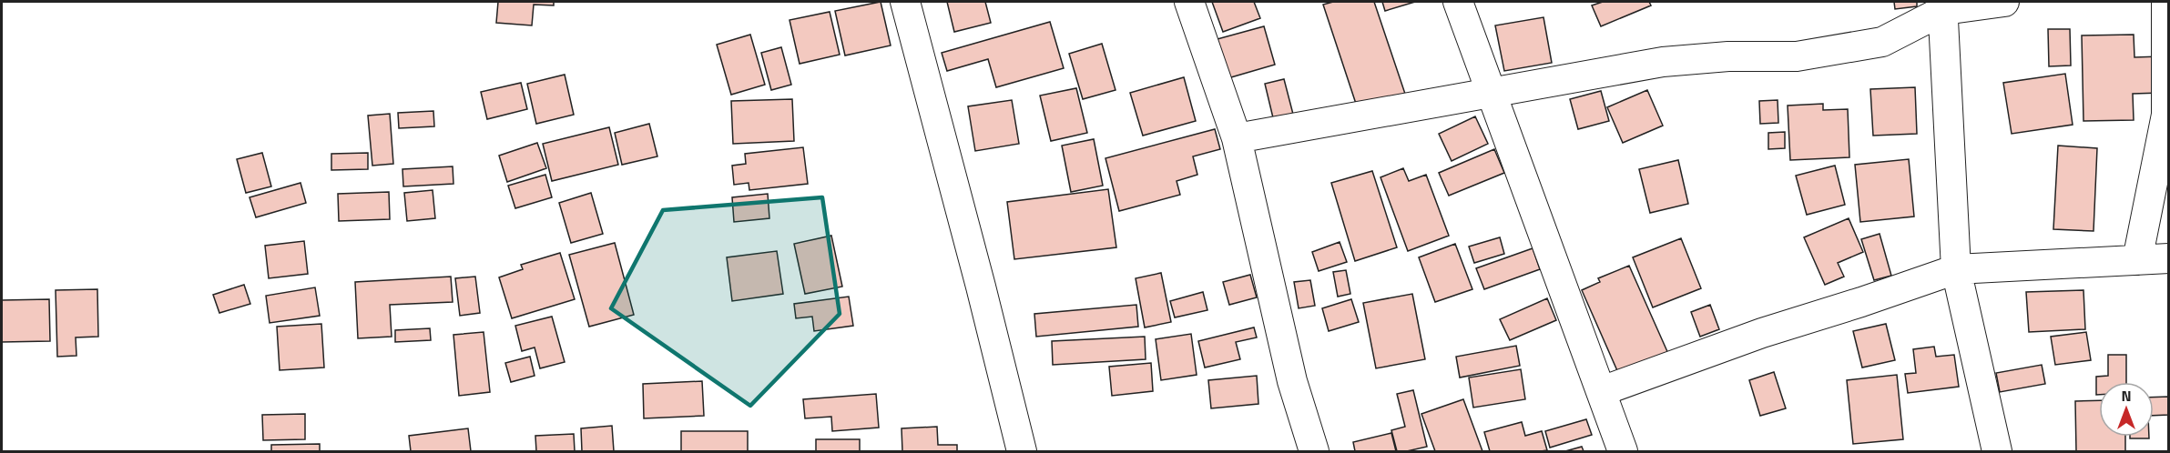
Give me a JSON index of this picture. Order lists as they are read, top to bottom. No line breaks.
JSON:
{"north":"top"}
